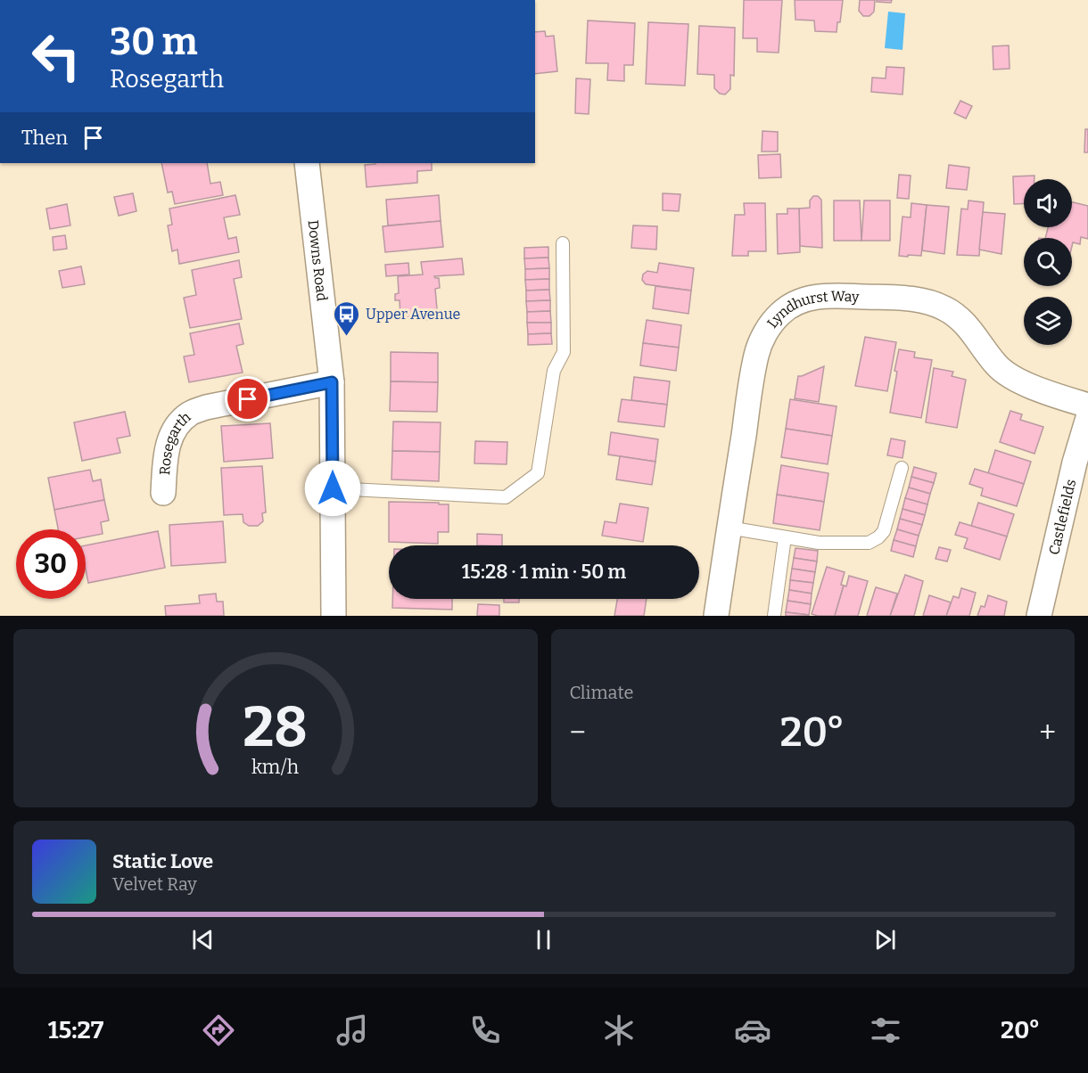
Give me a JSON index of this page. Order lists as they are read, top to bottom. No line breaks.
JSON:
{"streets":{"street":["Downs Road","Lyndhurst Way","Rosegarth","Castlefields"]},"crossings":[["Downs Road","Rosegarth"]],"places":{"bus stop":["Upper Avenue"]},"page":{"turn":["30 m","Rosegarth"],"then":"Then","limit":"30","trip":"15:28 · 1 min · 50 m","tile":"Climate","heat":["−","20°","+"],"song":["Static Love","Velvet Ray"],"tabs":["15:27","20°"],"gauge":["28","km/h"]}}
